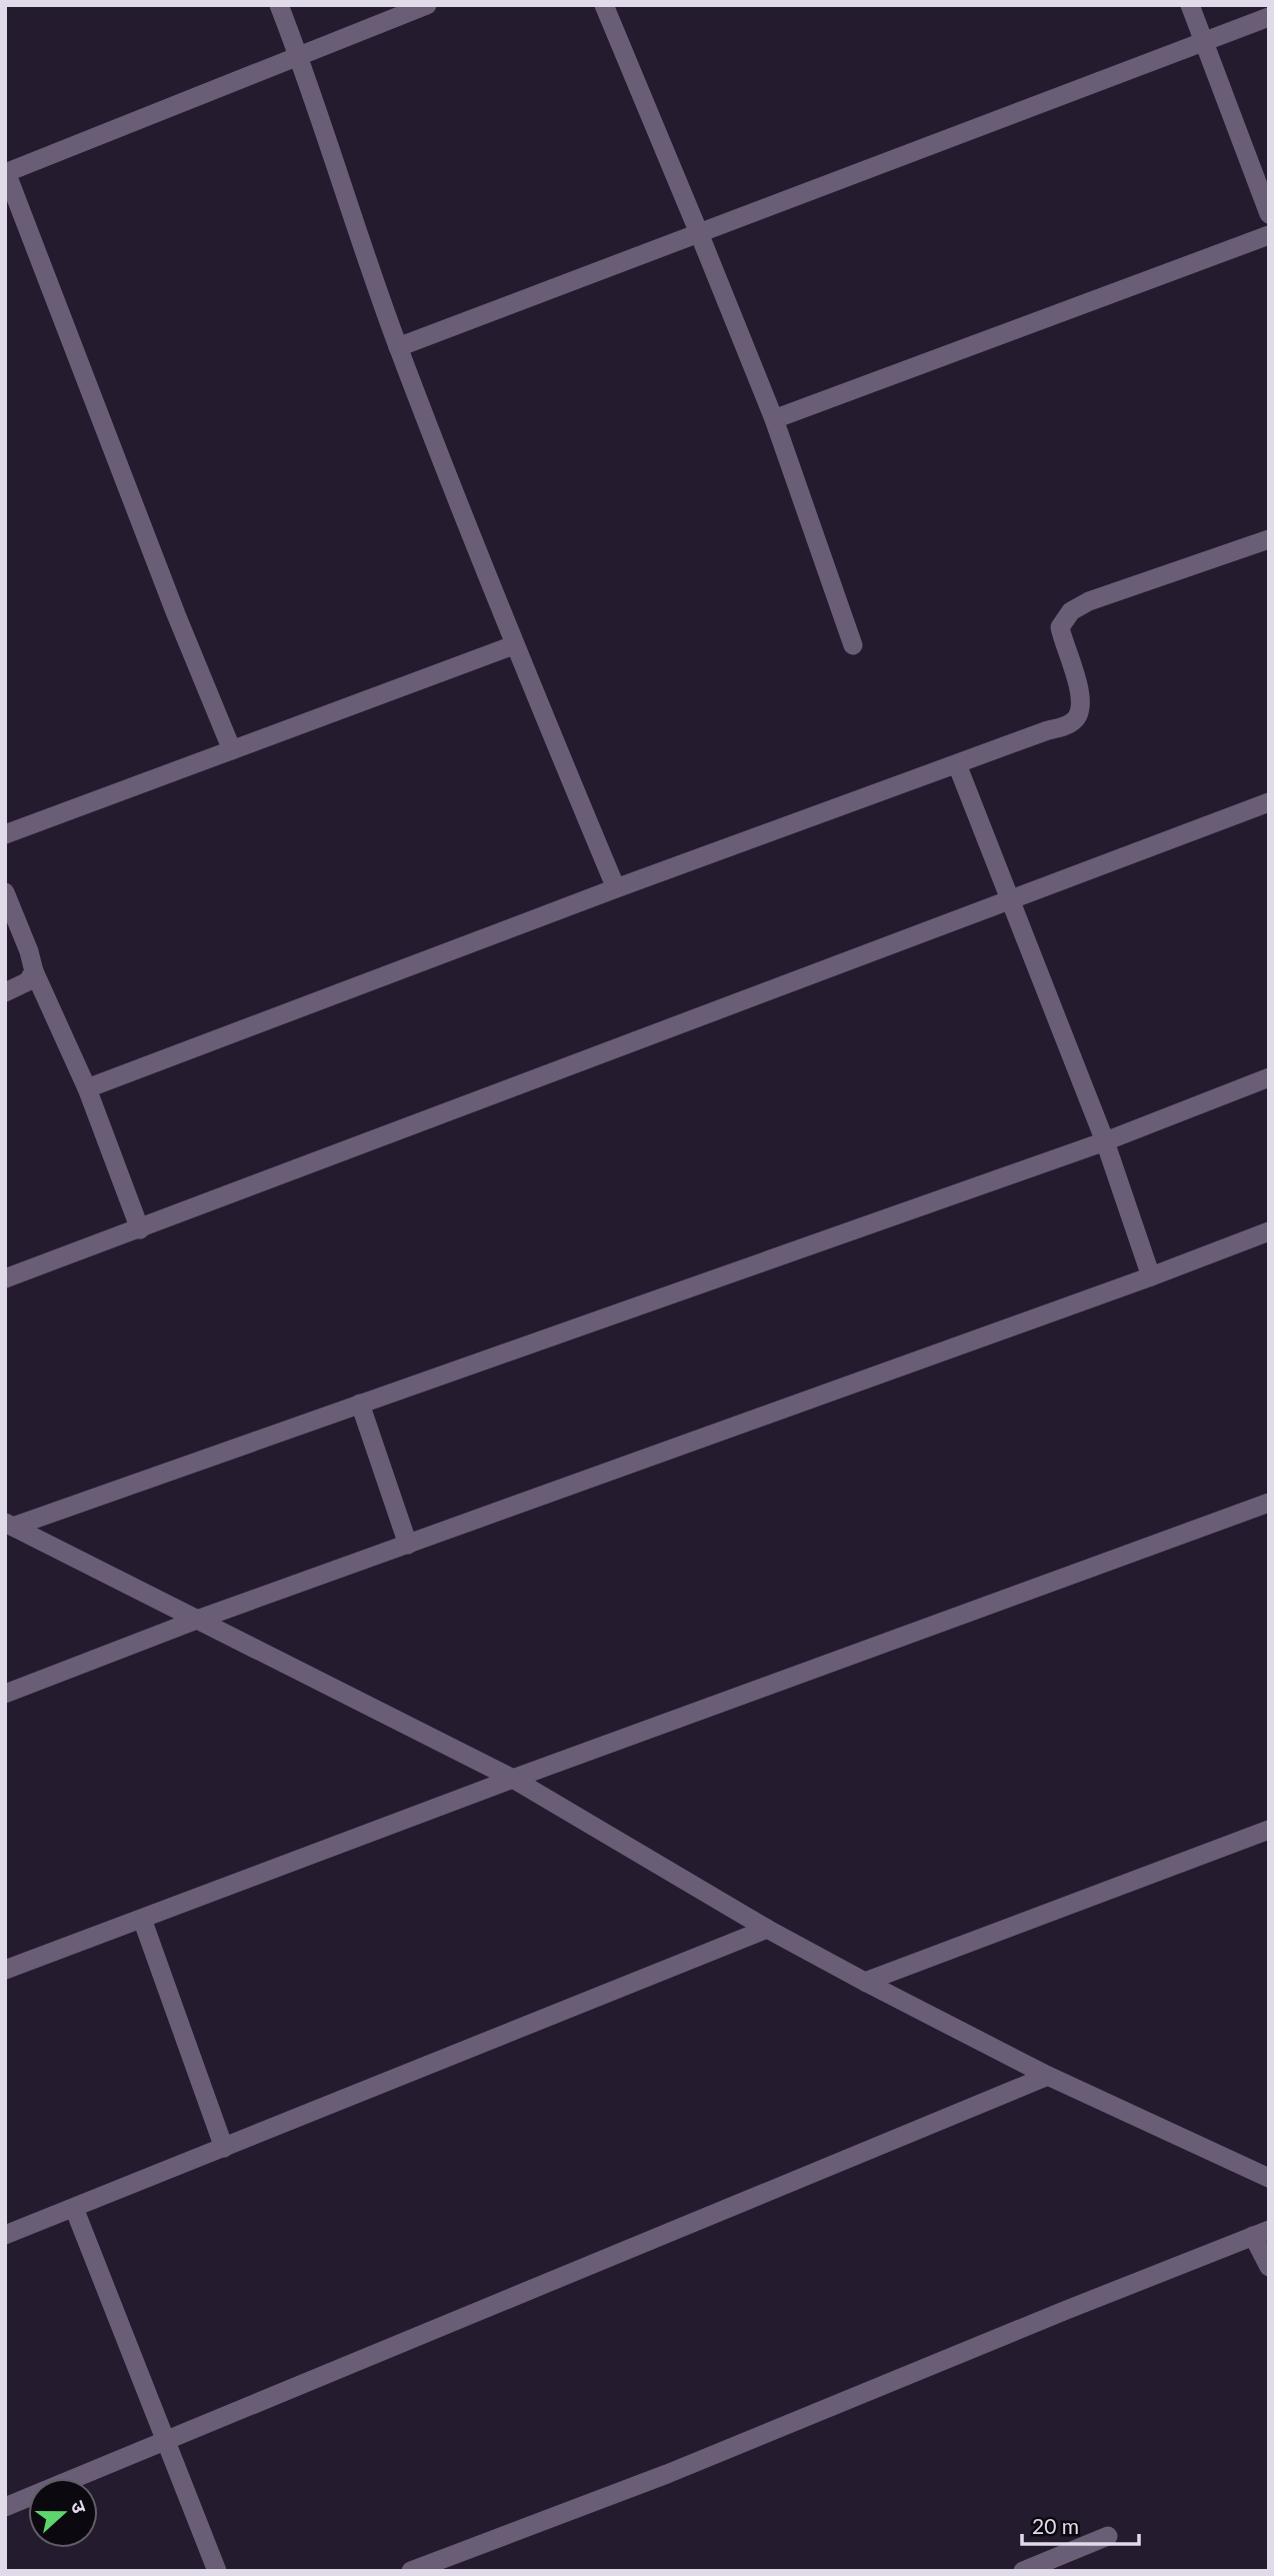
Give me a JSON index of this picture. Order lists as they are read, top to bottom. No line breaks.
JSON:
{"scale_bar":"20 m","north":"right"}
